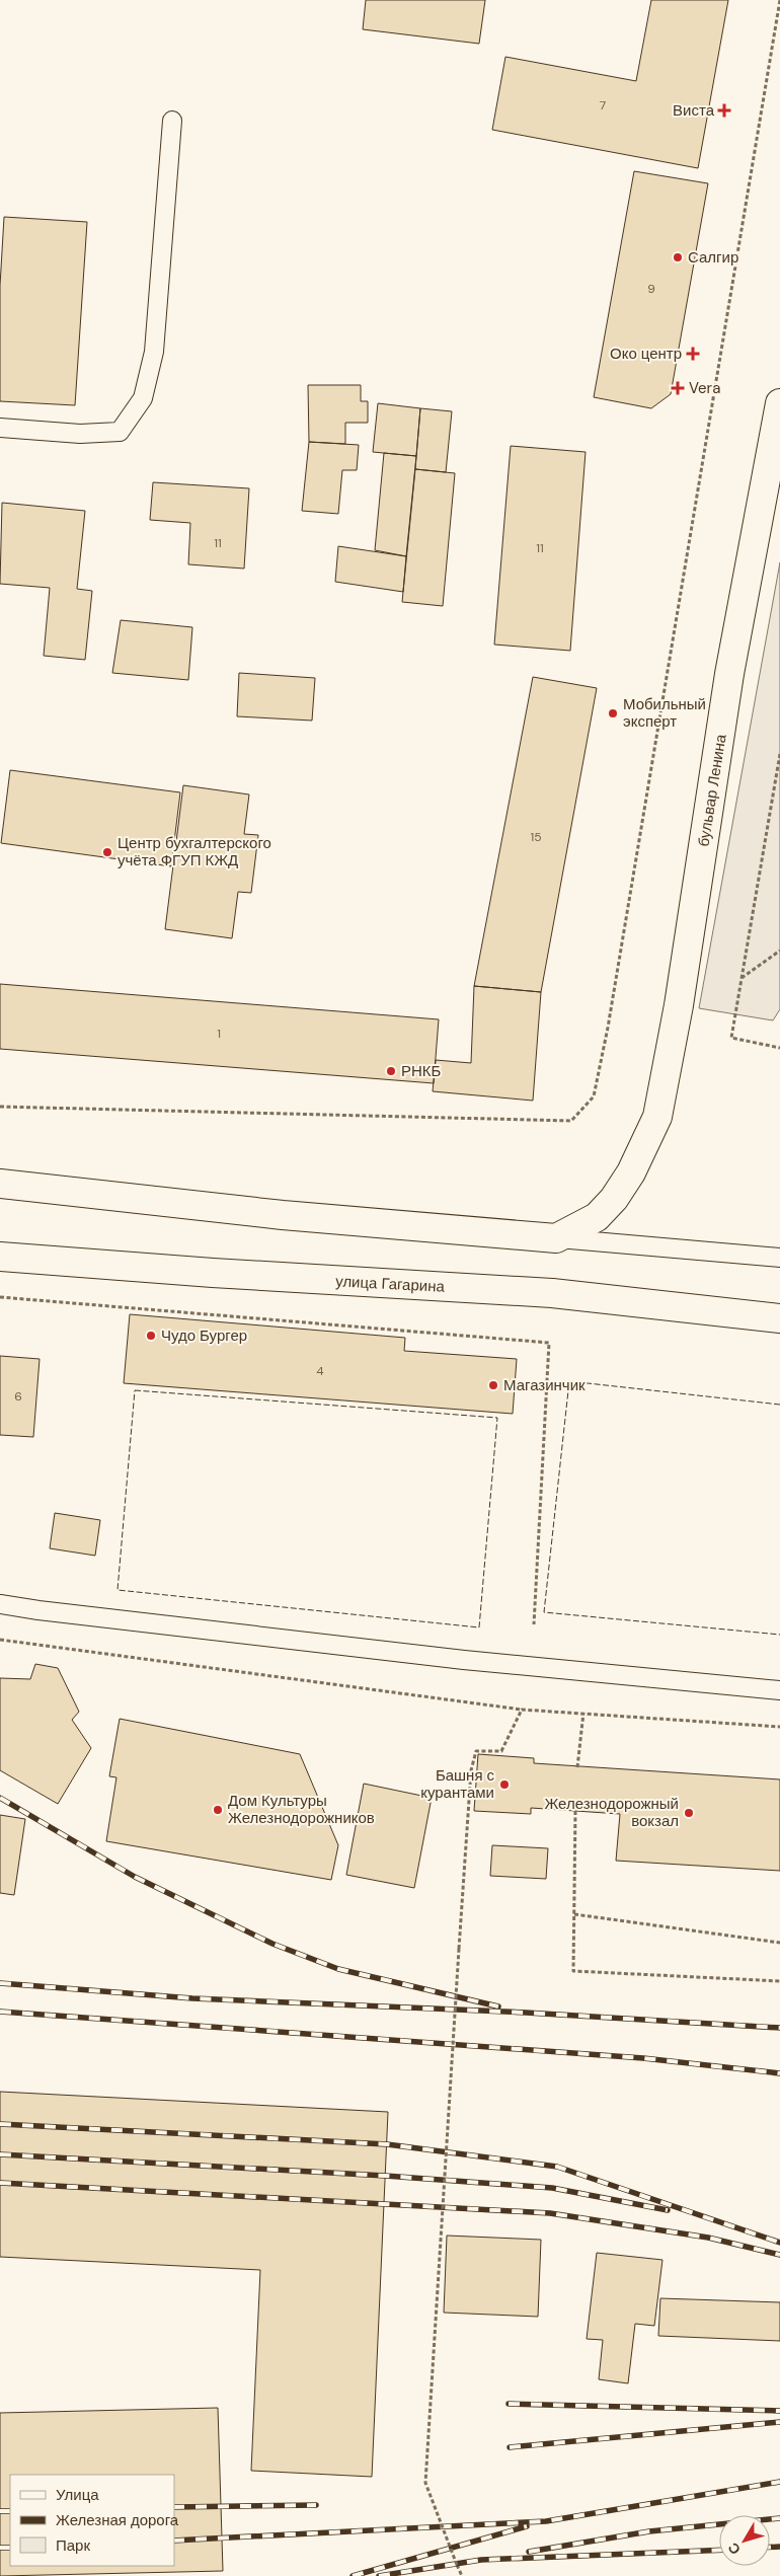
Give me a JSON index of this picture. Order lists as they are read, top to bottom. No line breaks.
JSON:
{"streets":{"main road":["бульвар Ленина","улица Гагарина"]},"places":{"health":["Виста","Око центр","Vera"],"other":["Салгир","Мобильный эксперт","Центр бухгалтерского учёта ФГУП КЖД","РНКБ","Чудо Бургер","Магазинчик","Башня с курантами","Дом Культуры Железнодорожников","Железнодорожный вокзал"]},"house_numbers":["7","9","11","11","15","1","4","6"],"legend":["Улица","Железная дорога","Парк"],"north":"bottom left"}
